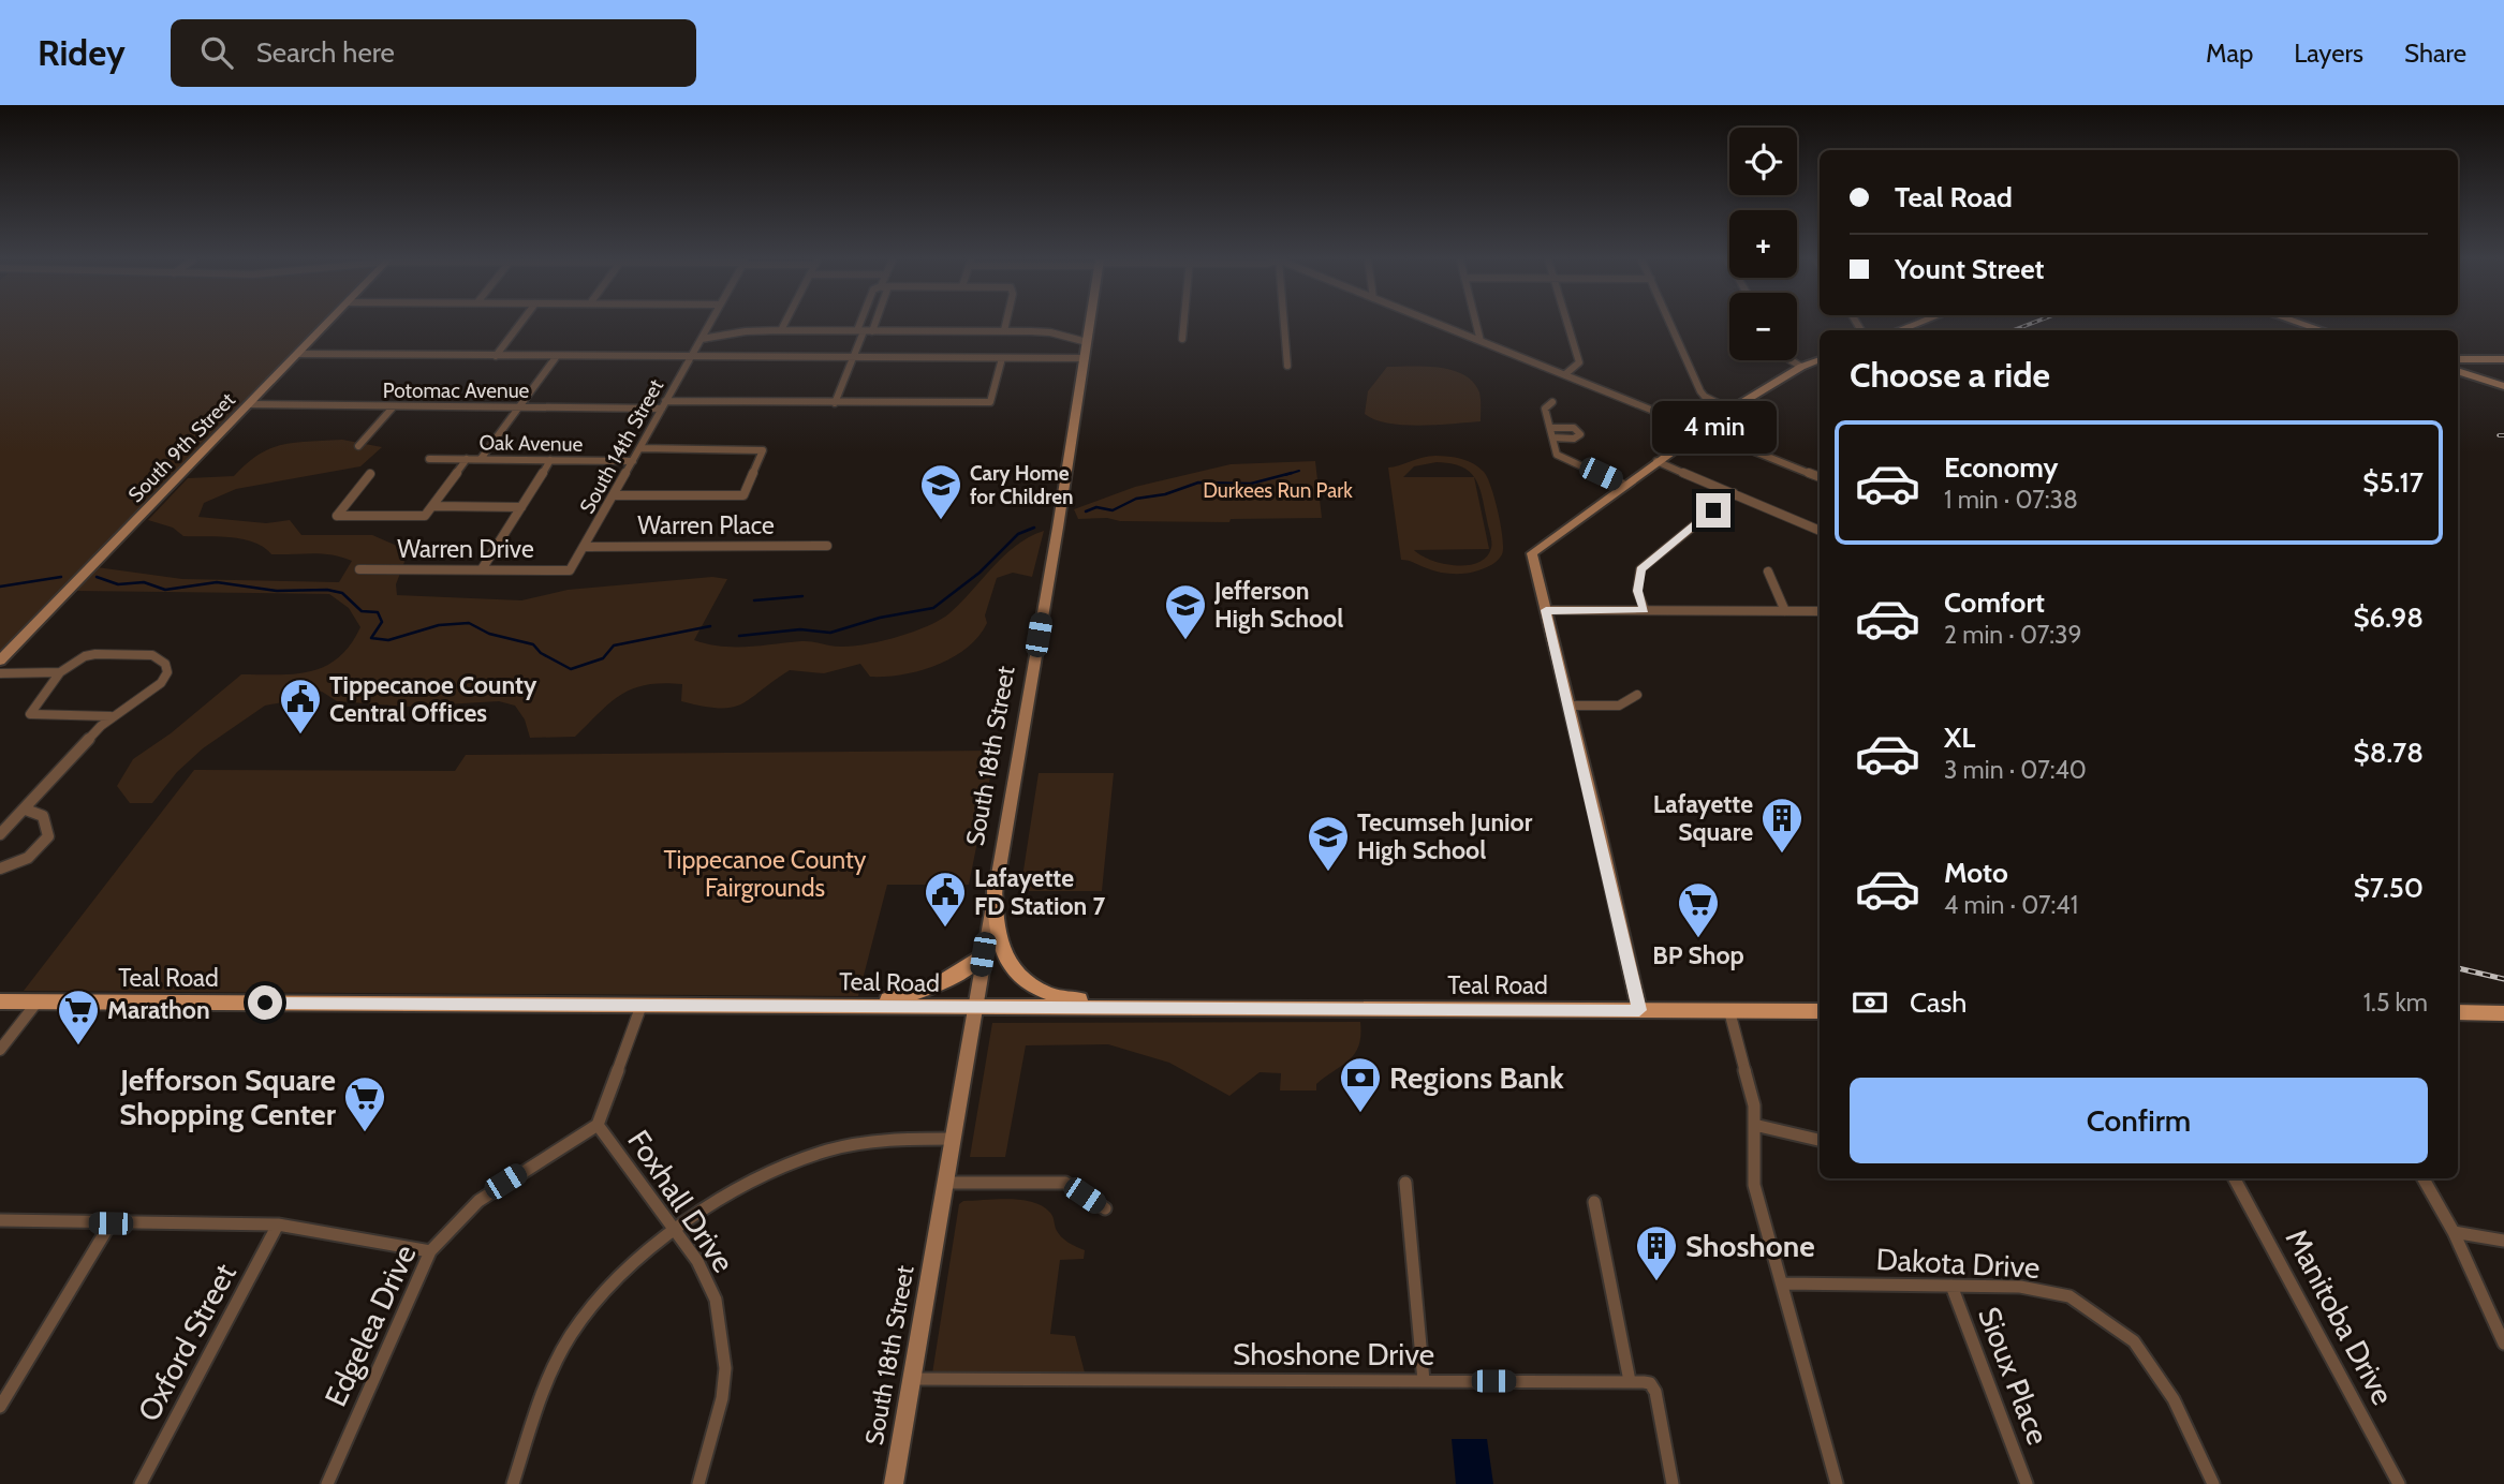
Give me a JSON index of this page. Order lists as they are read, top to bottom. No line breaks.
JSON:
{"streets":{"main road":["South 9th Street","South 18th Street","Teal Road"],"street":["Potomac Avenue","Oak Avenue","South 14th Street","Warren Place","Warren Drive","Foxhall Drive","Dakota Drive","Manitoba Drive","Edgelea Drive","Oxford Street","Shoshone Drive","Sioux Place"]},"crossings":[["Potomac Avenue","South 14th Street"],["Potomac Avenue","South 9th Street"],["Oak Avenue","South 14th Street"],["South 14th Street","Warren Place"],["South 14th Street","Warren Drive"],["South 18th Street","Teal Road"],["South 18th Street","Shoshone Drive"],["Foxhall Drive","Edgelea Drive"],["Dakota Drive","Sioux Place"]],"parks":["Durkees Run Park","Tippecanoe County Fairgrounds"],"places":{"school or university":["Cary Home for Children","Jefferson High School","Tecumseh Junior High School"],"public building":["Tippecanoe County Central Offices","Lafayette FD Station 7"],"building":["Lafayette Square","Shoshone"],"supermarket":["BP Shop","Marathon","Jefforson Square Shopping Center"],"bank":["Regions Bank"]},"page":{"header":"Ridey","search":"Search here","nav":["Map","Layers","Share"],"map_buttons":["+","−"],"banner":["Teal Road","Yount Street"],"heading":"Choose a ride","bubble":"4 min","list":[{"name":"Economy","note":"1 min · 07:38","value":"$5.17"},{"name":"Comfort","note":"2 min · 07:39","value":"$6.98"},{"name":"XL","note":"3 min · 07:40","value":"$8.78"},{"name":"Moto","note":"4 min · 07:41","value":"$7.50"}],"pay":["Cash","1.5 km"],"buttons":"Confirm"}}
